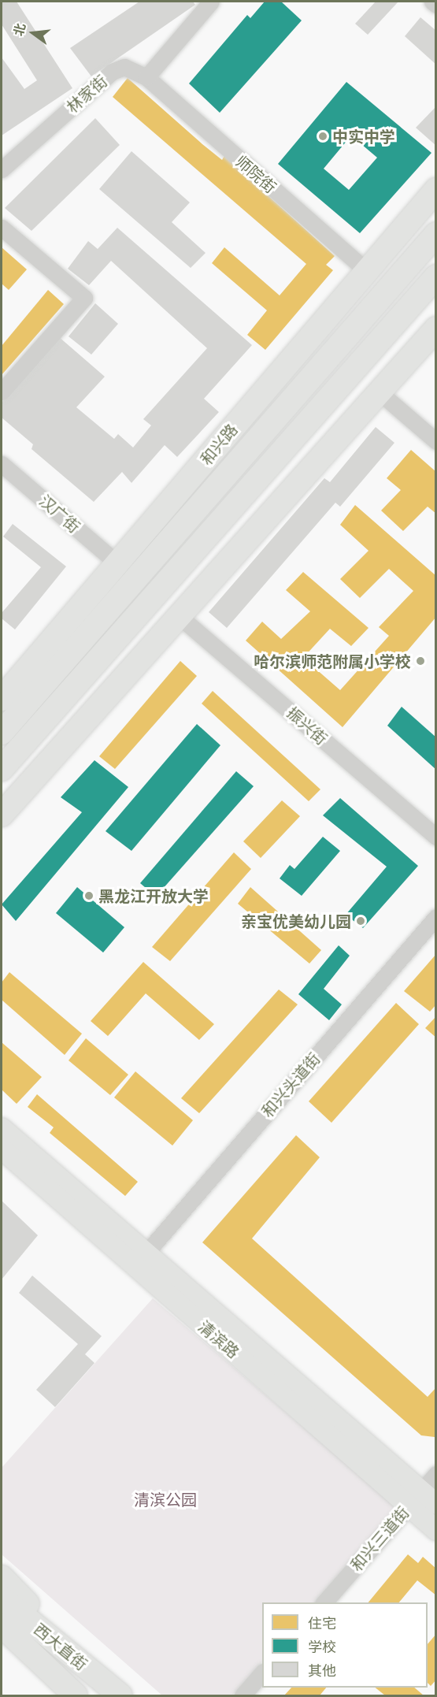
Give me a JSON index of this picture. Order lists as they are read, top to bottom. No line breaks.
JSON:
{"streets":{"highway":["和兴路","西大直街"],"main road":["清滨路"],"street":["林家街","师院街","汉广街","振兴街","和兴头道街","和兴三道街"]},"crossings":[["林家街","师院街"],["师院街","和兴路"],["和兴路","汉广街"],["和兴头道街","清滨路"],["清滨路","和兴三道街"]],"parks":["清滨公园"],"places":["中实中学","哈尔滨师范附属小学校","黑龙江开放大学","亲宝优美幼儿园"],"legend":["住宅","学校","其他"],"north":"left"}
